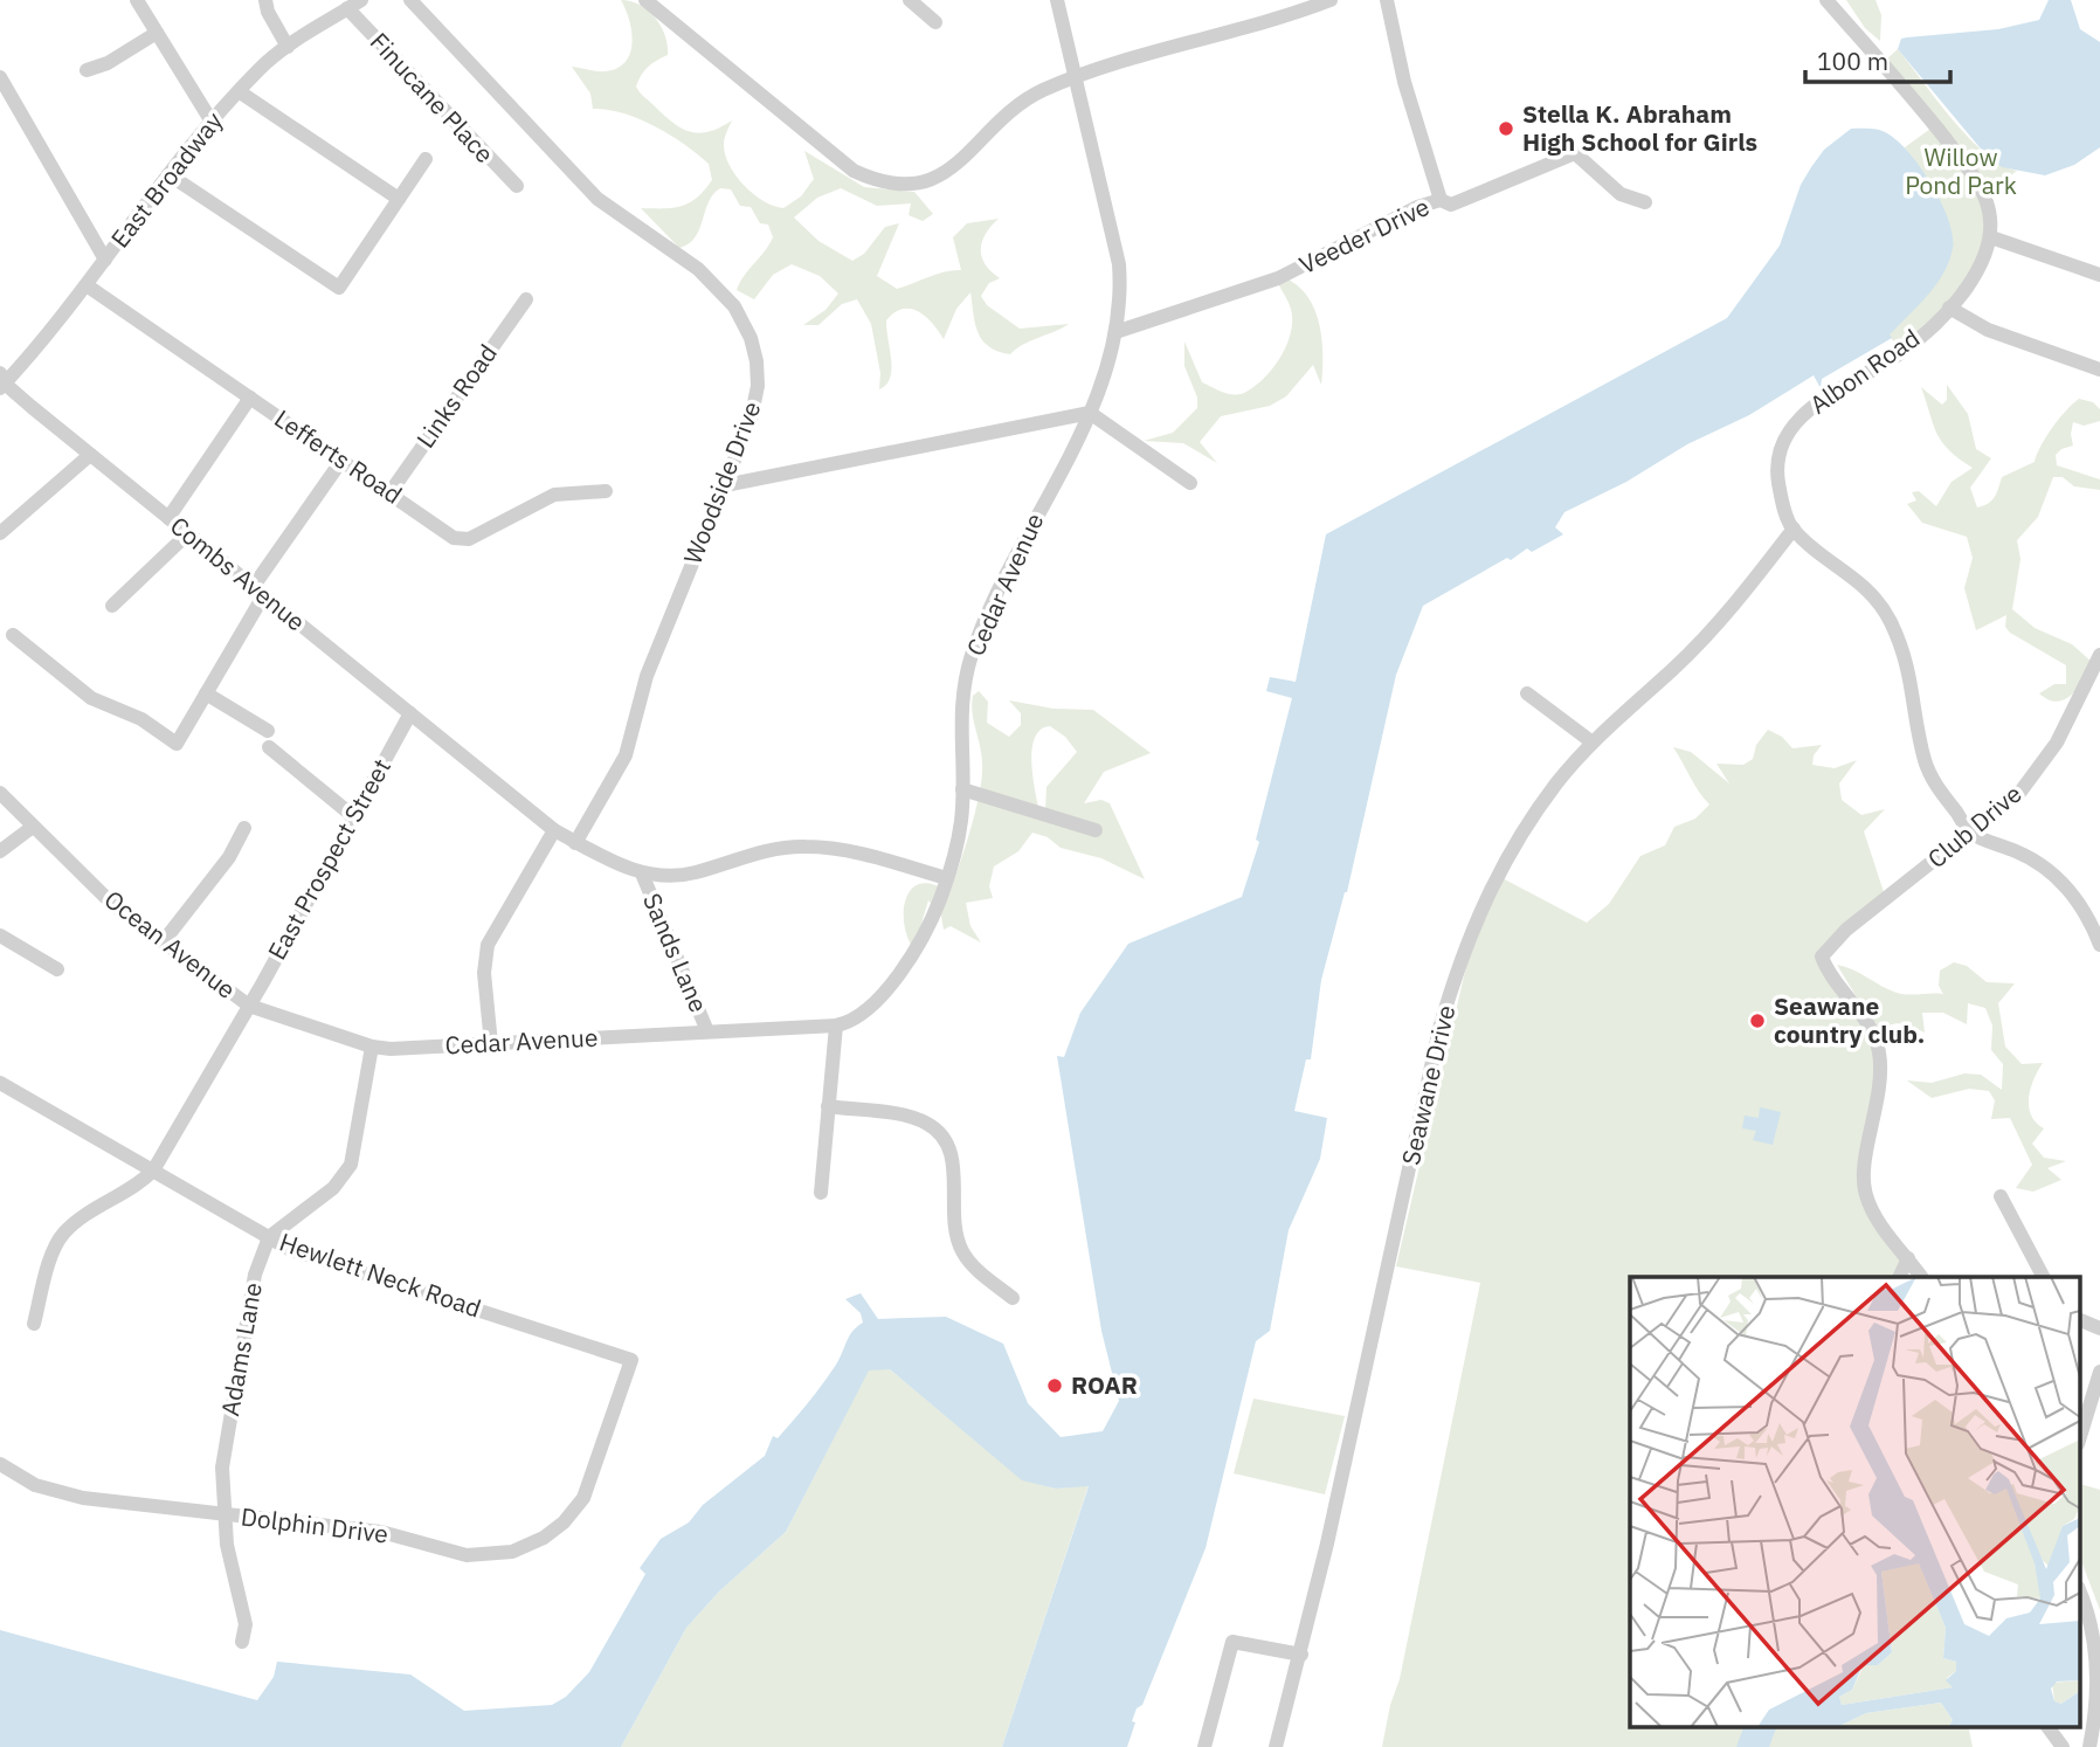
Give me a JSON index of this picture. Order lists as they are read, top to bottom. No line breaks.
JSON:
{"streets":{"street":["Finucane Place","East Broadway","Veeder Drive","Albon Road","Links Road","Lefferts Road","Woodside Drive","Combs Avenue","Cedar Avenue","Club Drive","East Prospect Street","Ocean Avenue","Sands Lane","Seawane Drive","Hewlett Neck Road","Adams Lane","Dolphin Drive"]},"crossings":[["Finucane Place","East Broadway"],["East Broadway","Lefferts Road"],["East Broadway","Combs Avenue"],["Veeder Drive","Cedar Avenue"],["Albon Road","Seawane Drive"],["Links Road","Lefferts Road"],["Woodside Drive","Combs Avenue"],["Combs Avenue","East Prospect Street"],["Combs Avenue","Sands Lane"],["Cedar Avenue","Ocean Avenue"],["Cedar Avenue","Sands Lane"],["East Prospect Street","Ocean Avenue"],["East Prospect Street","Hewlett Neck Road"],["Hewlett Neck Road","Adams Lane"],["Hewlett Neck Road","Dolphin Drive"],["Adams Lane","Dolphin Drive"]],"parks":["Willow Pond Park"],"places":["Stella K. Abraham High School for Girls","Seawane country club.","ROAR"],"scale_bar":"100 m"}
